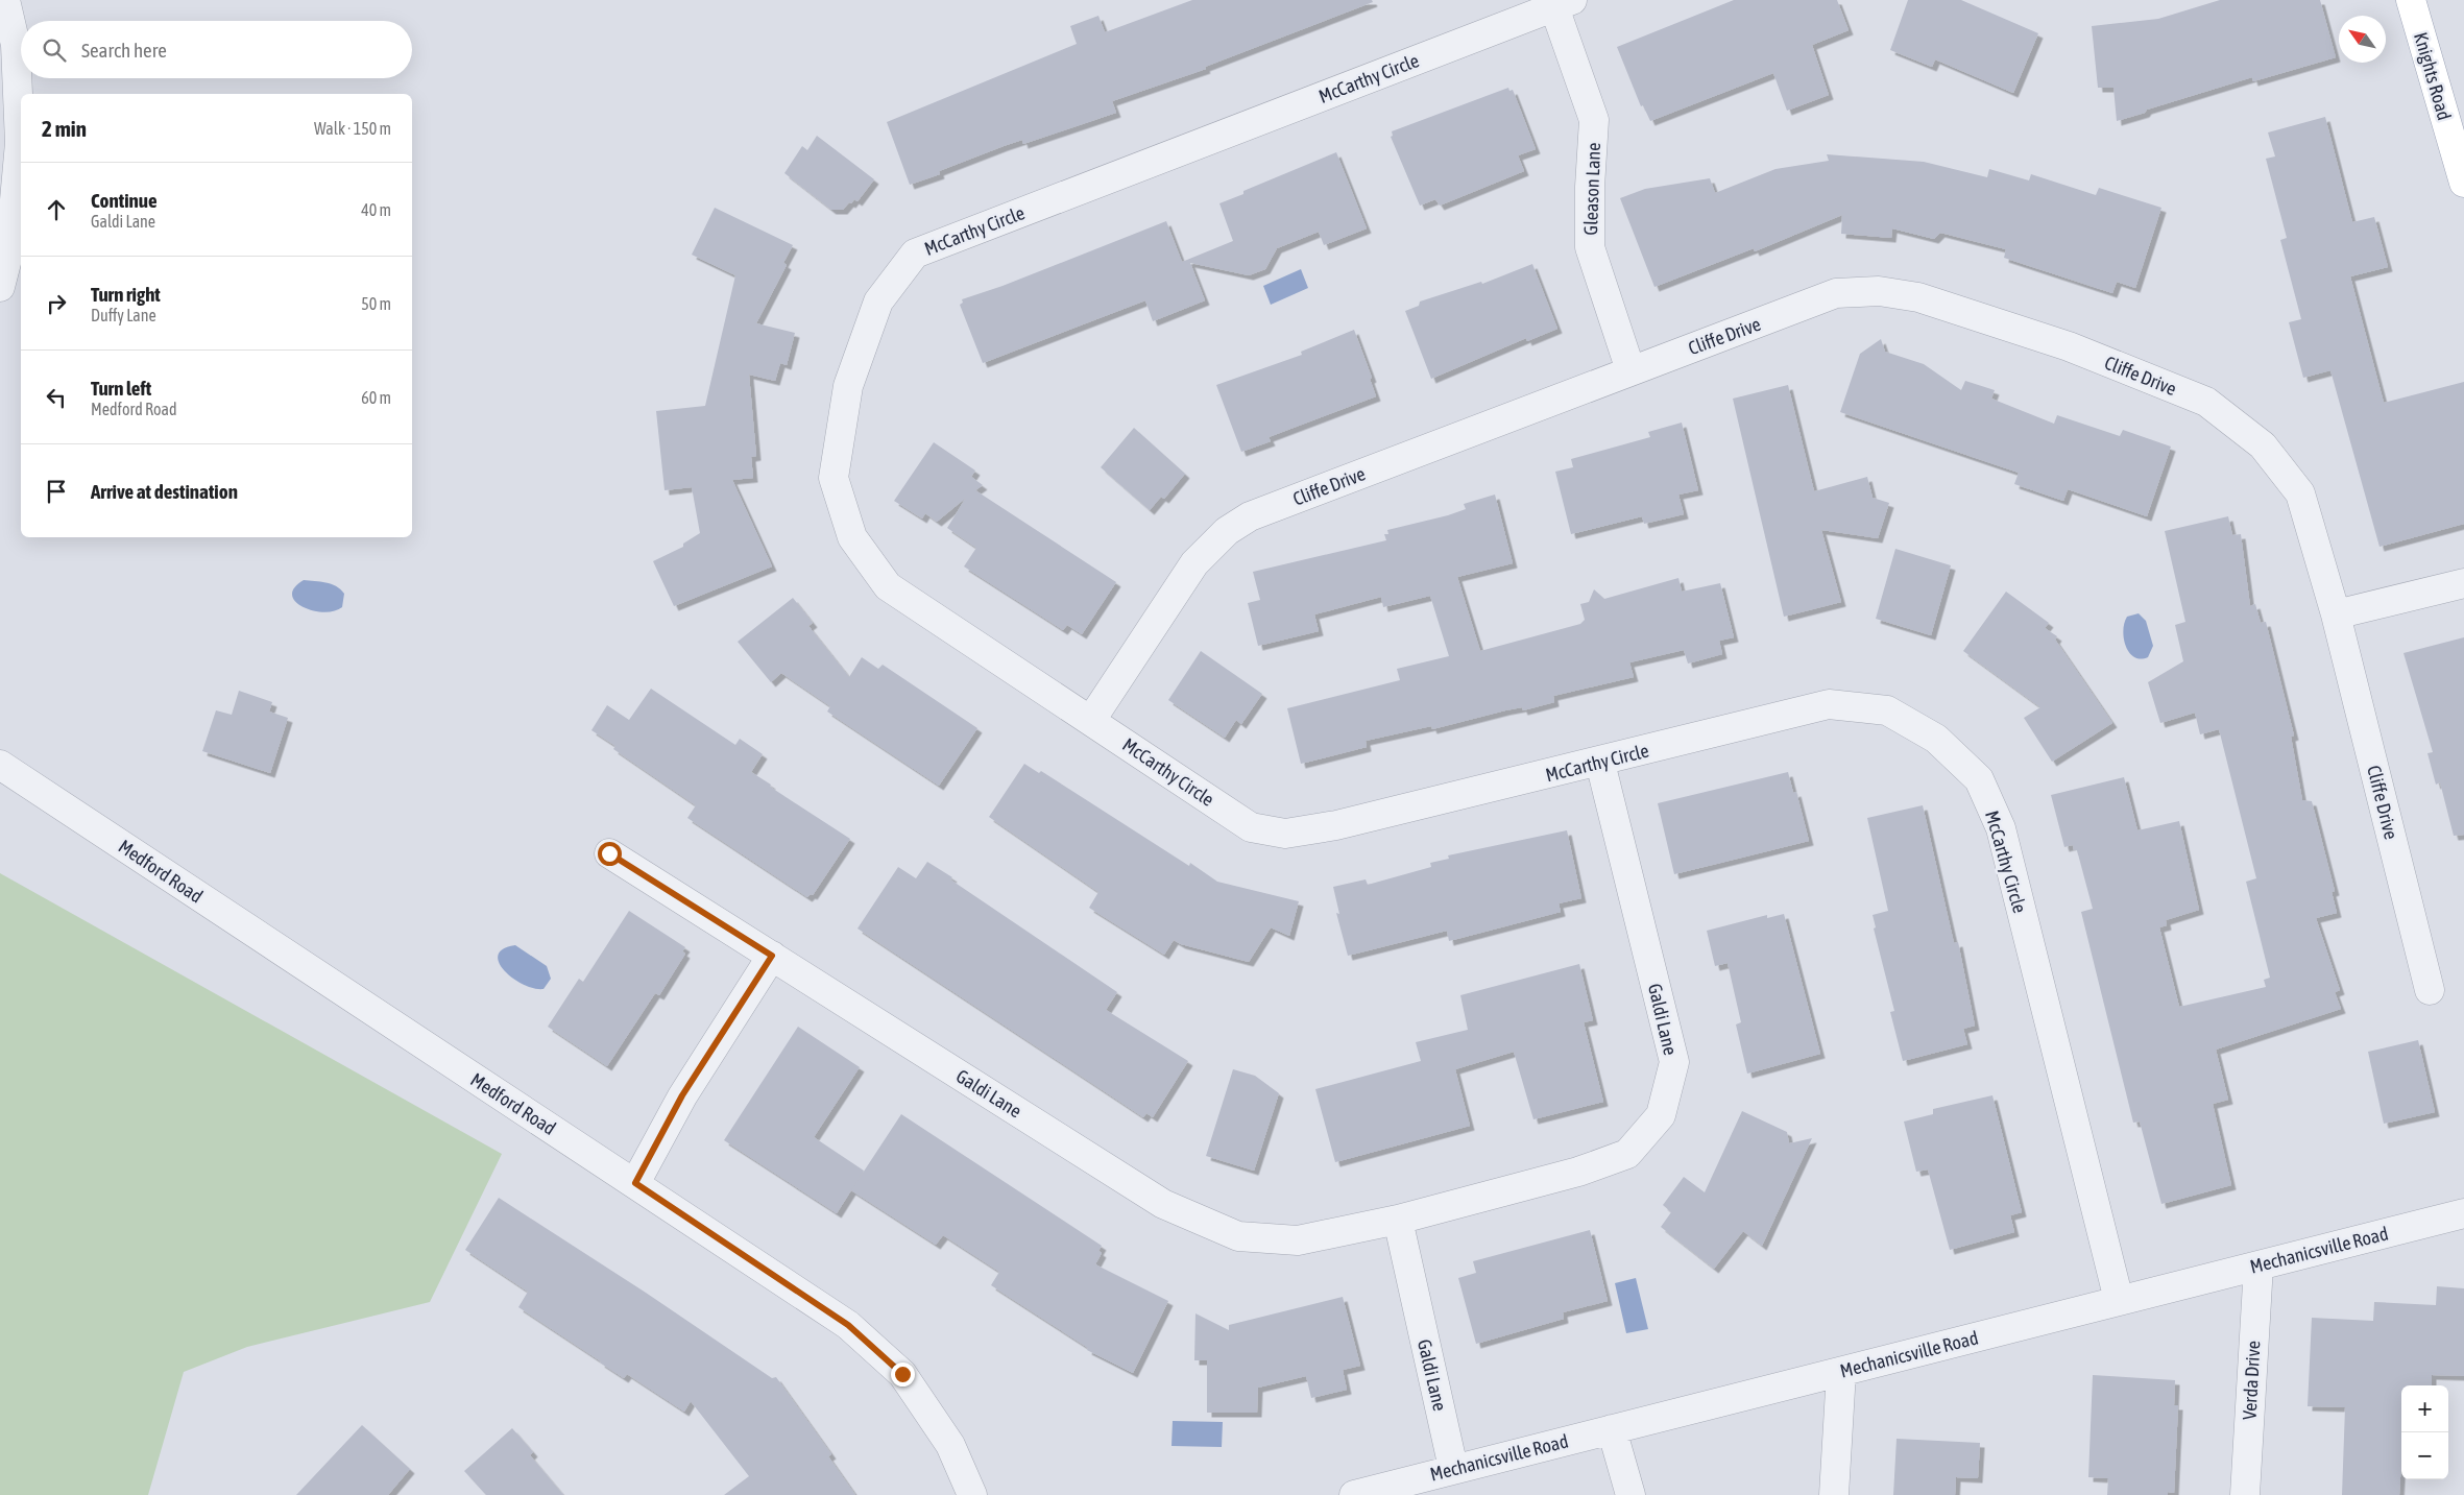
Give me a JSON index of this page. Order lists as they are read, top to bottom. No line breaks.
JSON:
{"streets":{"main road":["Knights Road"],"street":["McCarthy Circle","Gleason Lane","Cliffe Drive","Medford Road","Galdi Lane","Mechanicsville Road","Verda Drive"]},"crossings":[["McCarthy Circle","Gleason Lane"],["McCarthy Circle","Cliffe Drive"],["McCarthy Circle","Galdi Lane"],["McCarthy Circle","Mechanicsville Road"],["Gleason Lane","Cliffe Drive"],["Galdi Lane","Mechanicsville Road"],["Mechanicsville Road","Verda Drive"]],"north":"top left","page":{"search":"Search here","heading":["2 min","Walk · 150 m"],"list":[["Continue","Galdi Lane","40 m"],["Turn right","Duffy Lane","50 m"],["Turn left","Medford Road","60 m"],"Arrive at destination"],"map_buttons":["+","−"]}}
